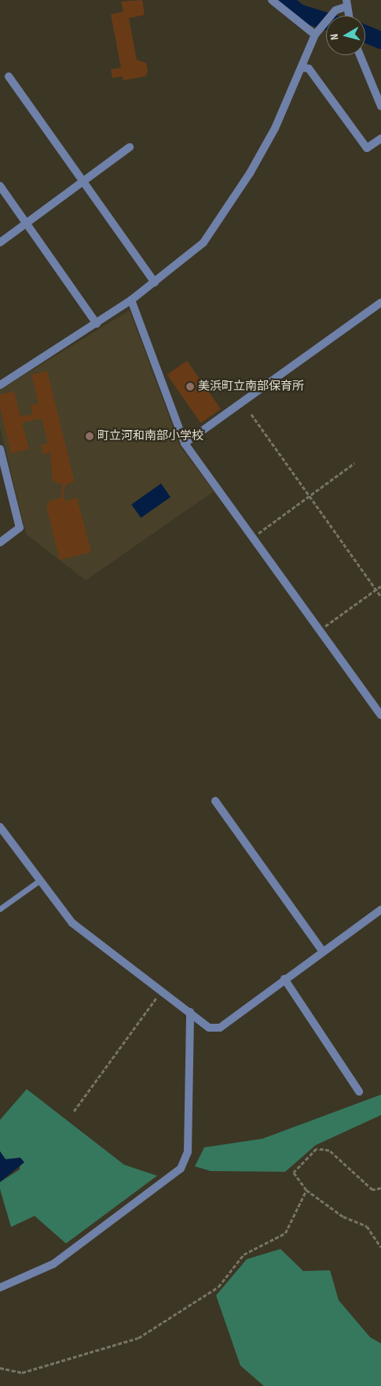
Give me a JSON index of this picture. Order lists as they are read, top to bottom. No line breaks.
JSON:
{"places":["美浜町立南部保育所","町立河和南部小学校"],"north":"left"}
